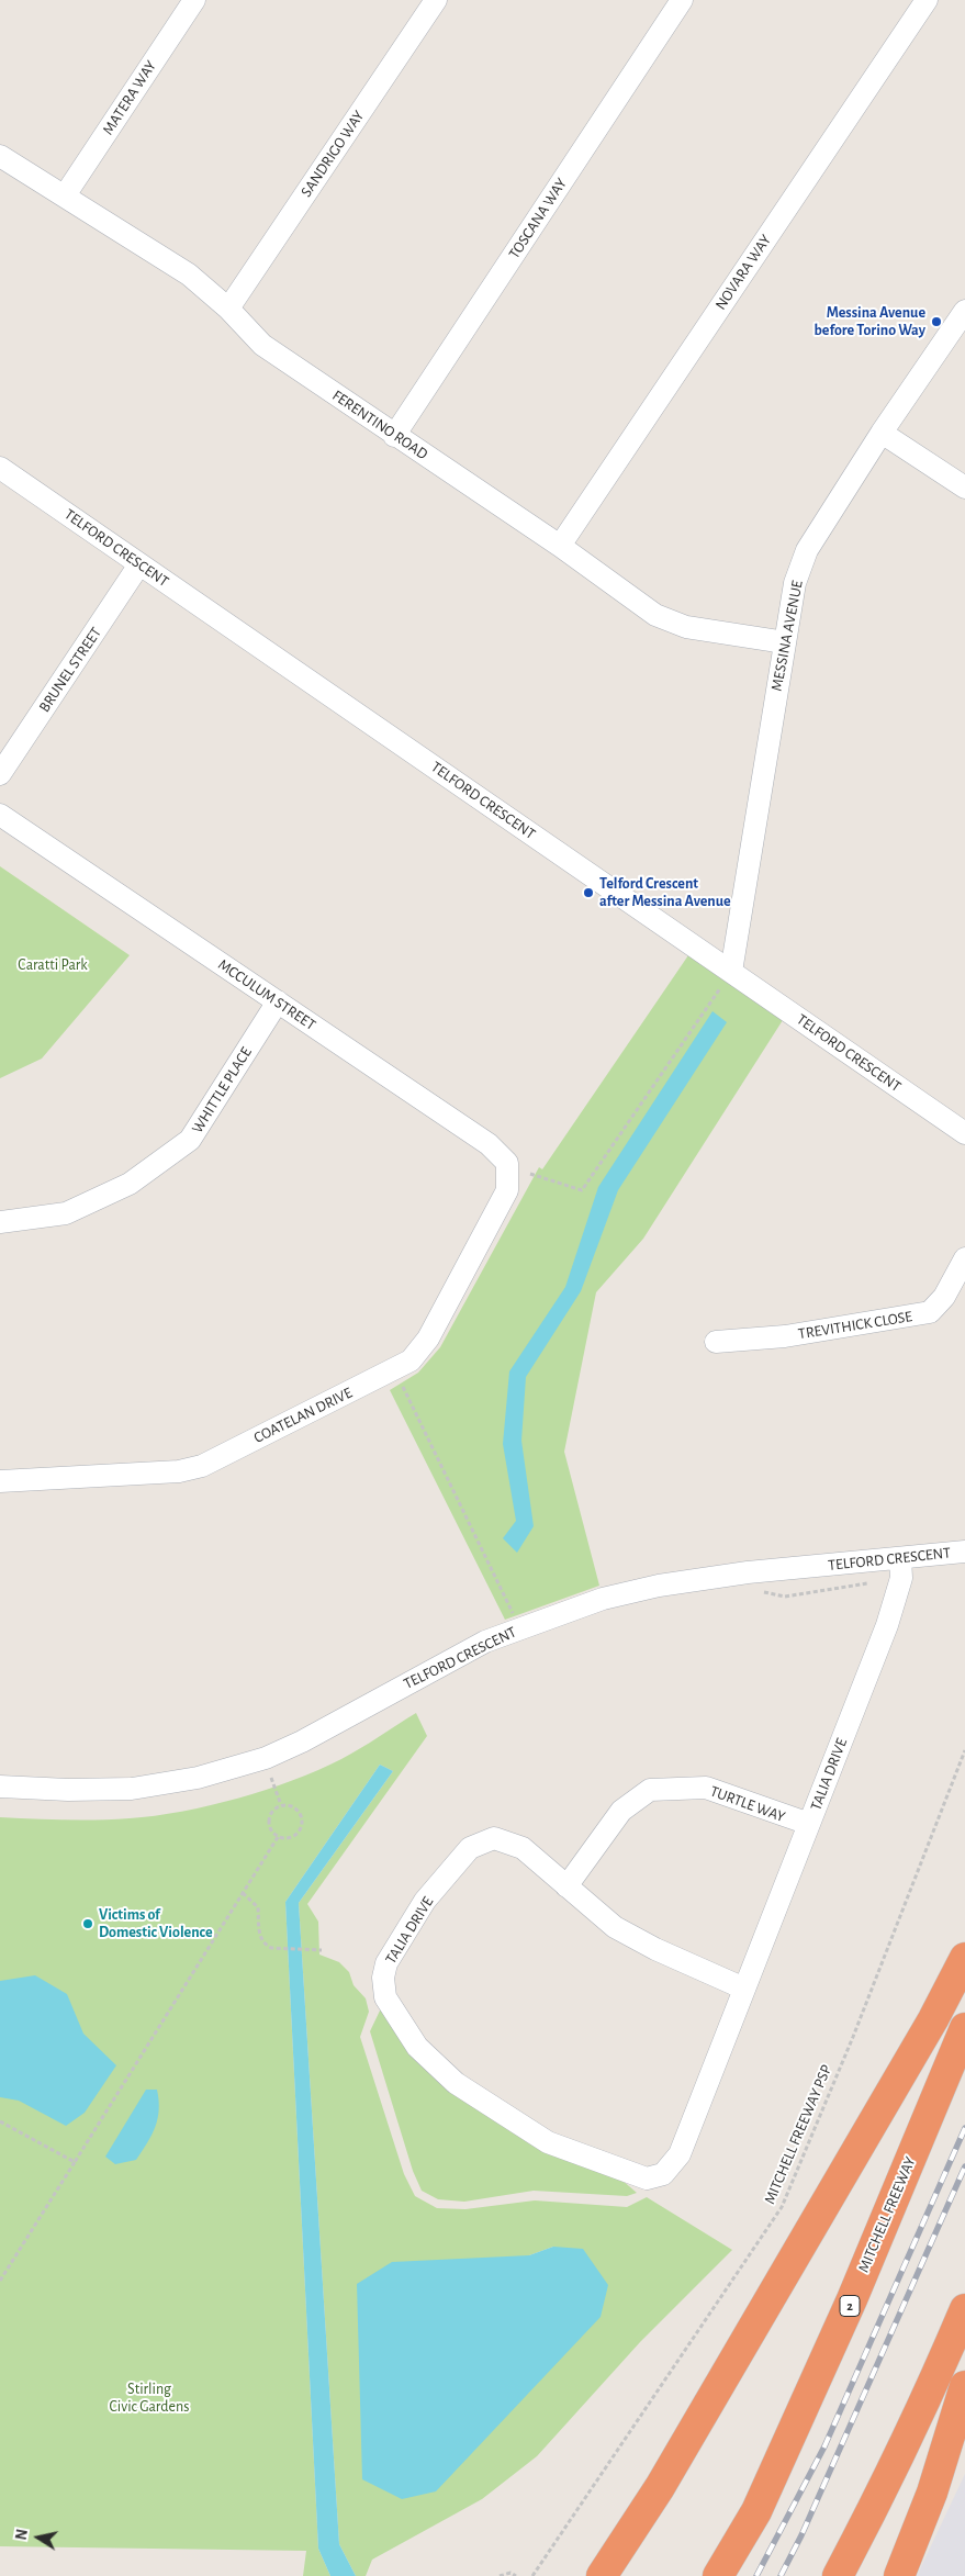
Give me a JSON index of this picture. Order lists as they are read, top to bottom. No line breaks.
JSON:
{"streets":{"highway":["MITCHELL FREEWAY","2"],"street":["MATERA WAY","SANDRIGO WAY","TOSCANA WAY","NOVARA WAY","FERENTINO ROAD","TELFORD CRESCENT","MESSINA AVENUE","BRUNEL STREET","MCCULUM STREET","WHITTLE PLACE","TREVITHICK CLOSE","COATELAN DRIVE","TALIA DRIVE","TURTLE WAY"],"path":["MITCHELL FREEWAY PSP"]},"crossings":[["MATERA WAY","FERENTINO ROAD"],["SANDRIGO WAY","FERENTINO ROAD"],["TOSCANA WAY","FERENTINO ROAD"],["NOVARA WAY","FERENTINO ROAD"],["FERENTINO ROAD","MESSINA AVENUE"],["TELFORD CRESCENT","MESSINA AVENUE"],["TELFORD CRESCENT","BRUNEL STREET"],["TELFORD CRESCENT","TALIA DRIVE"],["MCCULUM STREET","WHITTLE PLACE"],["MCCULUM STREET","COATELAN DRIVE"],["TALIA DRIVE","TURTLE WAY"]],"parks":["Caratti Park","Stirling Civic Gardens"],"places":["Messina Avenue before Torino Way","Telford Crescent after Messina Avenue","Victims of Domestic Violence"],"north":"left"}
